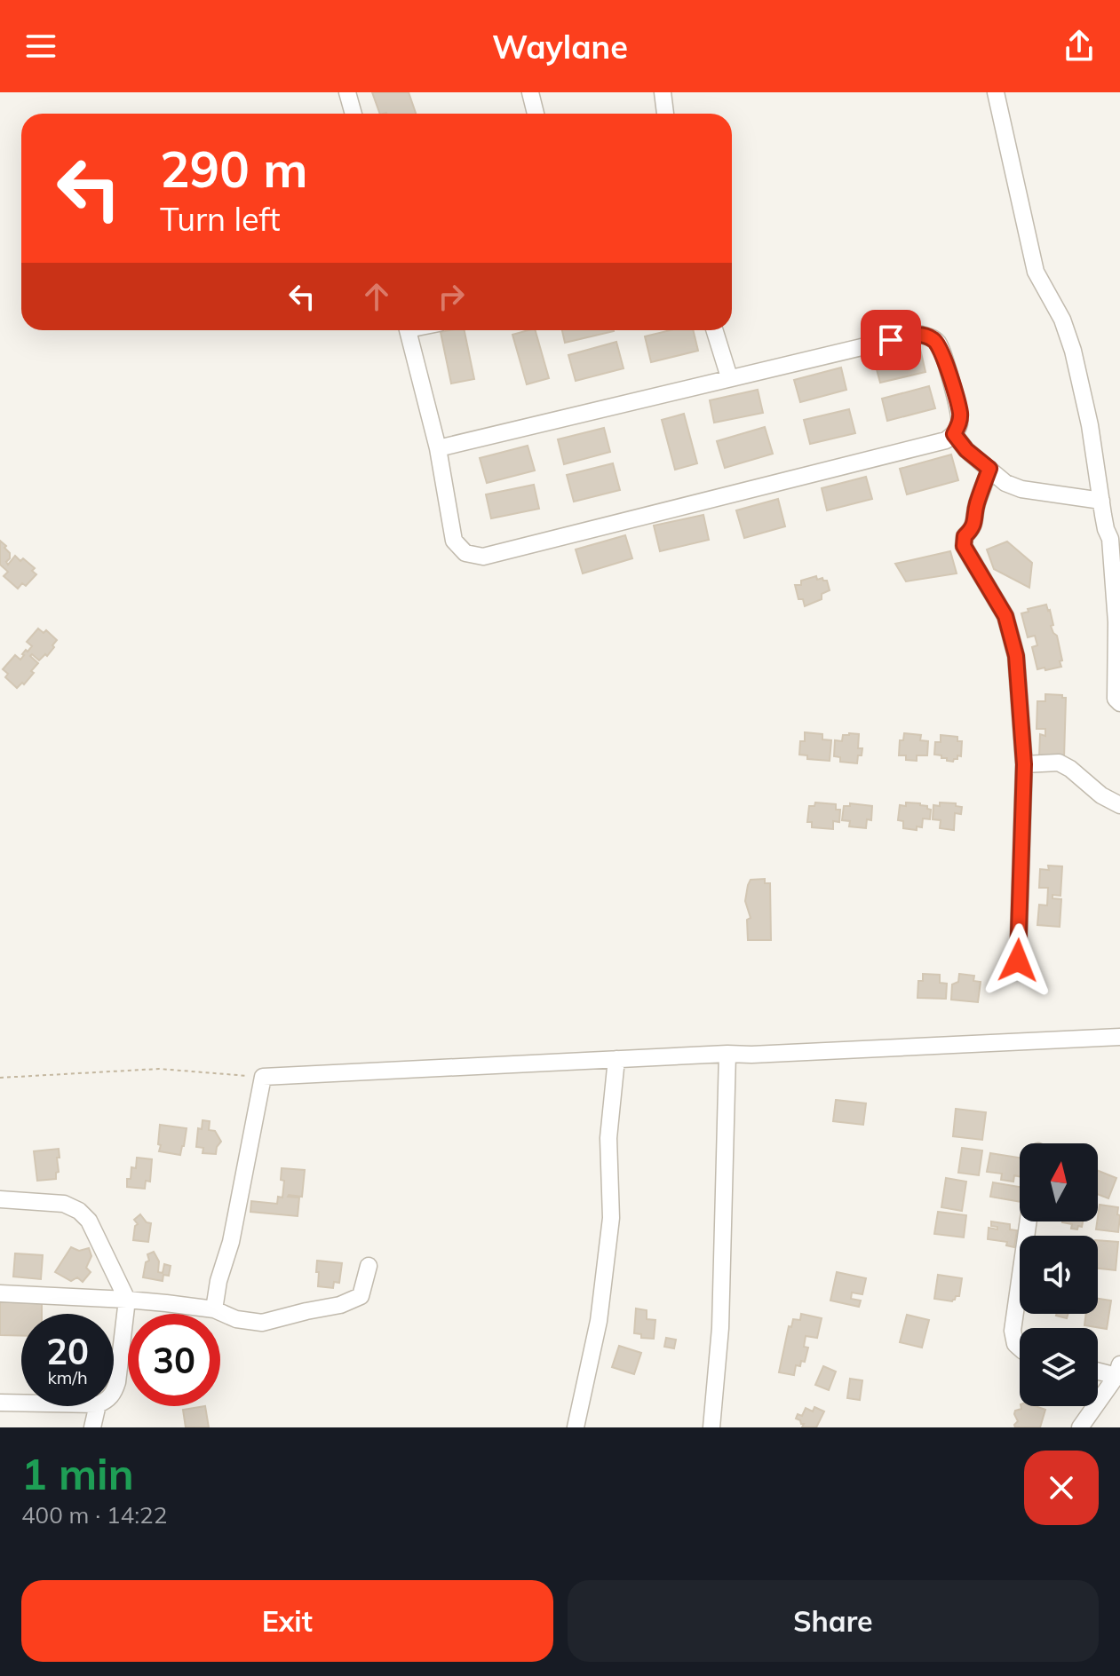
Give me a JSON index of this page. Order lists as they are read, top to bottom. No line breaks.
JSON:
{"north":"top","page":{"header":"Waylane","turn":["290 m","Turn left"],"speed":"20 km/h","limit":"30","heading":["1 min","400 m · 14:22"],"buttons":["Exit","Share"]}}
